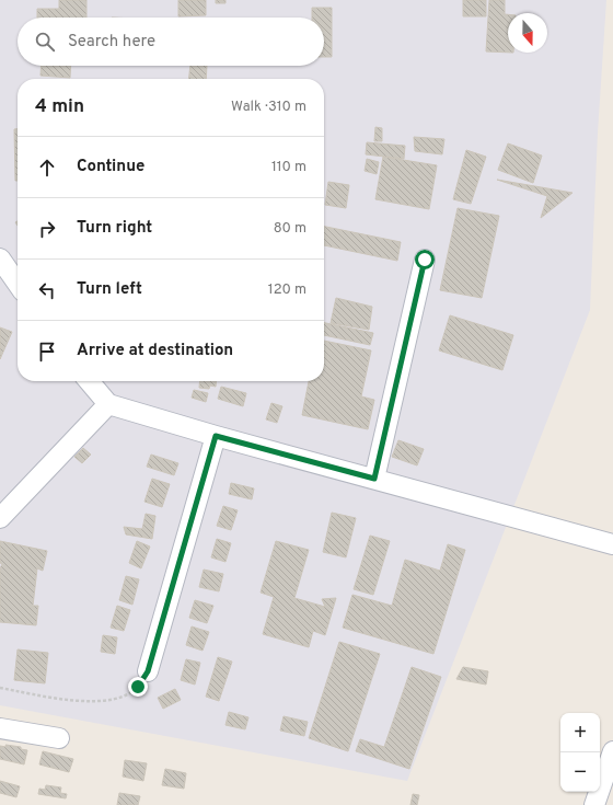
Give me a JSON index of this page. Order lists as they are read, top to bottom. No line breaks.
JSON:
{"north":"bottom","page":{"search":"Search here","heading":["4 min","Walk · 310 m"],"list":[["Continue","110 m"],["Turn right","80 m"],["Turn left","120 m"],"Arrive at destination"],"map_buttons":["+","−"]}}
